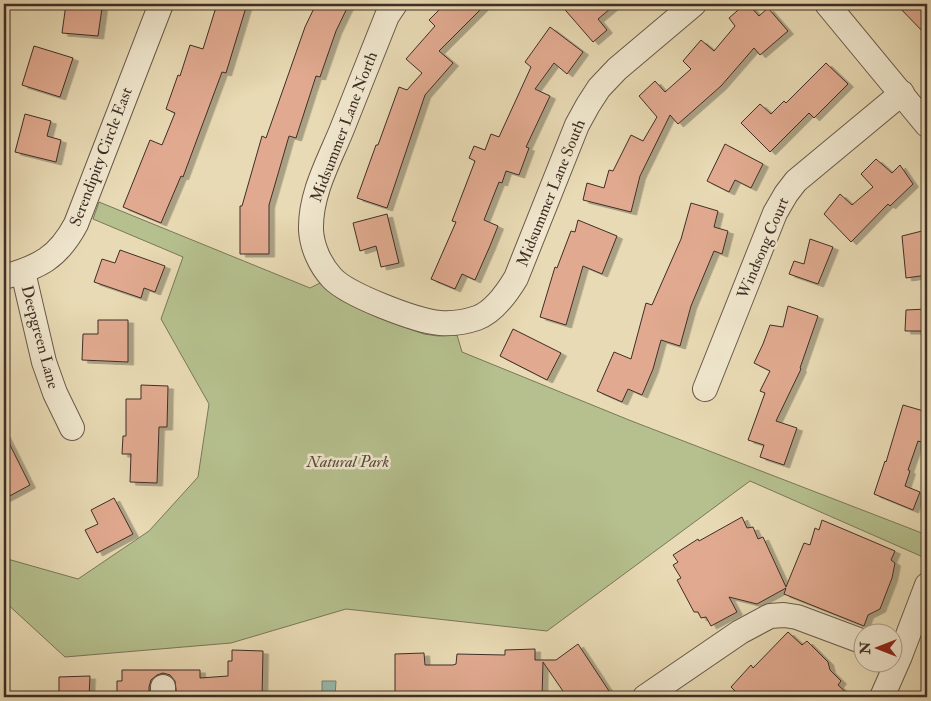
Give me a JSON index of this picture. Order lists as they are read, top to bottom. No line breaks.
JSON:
{"streets":{"street":["Midsummer Lane North","Serendipity Circle East","Midsummer Lane South","Windsong Court","Deepgreen Lane"]},"crossings":[["Midsummer Lane North","Midsummer Lane South"],["Serendipity Circle East","Deepgreen Lane"]],"parks":["Natural Park"],"north":"left"}
